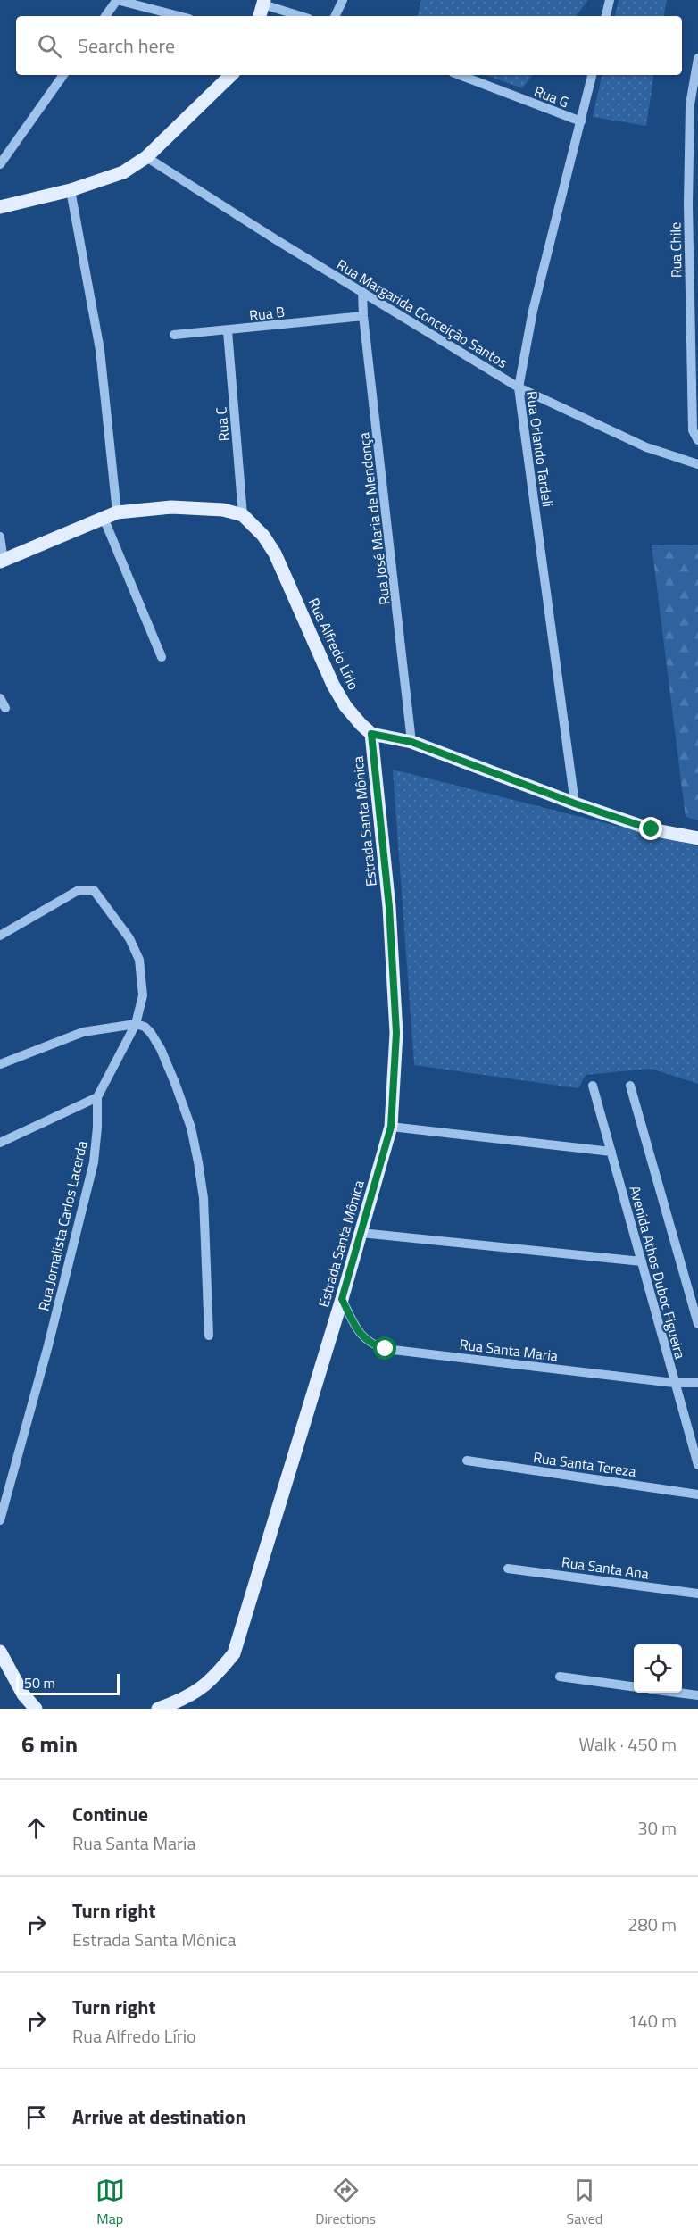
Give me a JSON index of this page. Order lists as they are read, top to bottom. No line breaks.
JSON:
{"streets":{"main road":["Rua Alfredo Lírio","Estrada Santa Mônica"],"street":["Rua G","Rua Chile","Rua B","Rua Margarida Conceição Santos","Rua C","Rua Orlando Tardeli","Rua José Maria de Mendonça","Rua Jornalista Carlos Lacerda","Avenida Athos Duboc Figueira","Rua Santa Maria","Rua Santa Tereza","Rua Santa Ana"]},"crossings":[["Rua G","Rua Orlando Tardeli"],["Rua B","Rua C"],["Rua B","Rua José Maria de Mendonça"],["Rua Margarida Conceição Santos","Rua Orlando Tardeli"],["Rua Margarida Conceição Santos","Rua José Maria de Mendonça"],["Rua C","Rua Alfredo Lírio"],["Rua Alfredo Lírio","Estrada Santa Mônica"],["Estrada Santa Mônica","Rua Santa Maria"],["Avenida Athos Duboc Figueira","Rua Santa Maria"]],"scale_bar":"50 m","page":{"search":"Search here","scale":"50 m","heading":["6 min","Walk · 450 m"],"list":[["Continue","Rua Santa Maria","30 m"],["Turn right","Estrada Santa Mônica","280 m"],["Turn right","Rua Alfredo Lírio","140 m"],"Arrive at destination"],"nav":["Map","Directions","Saved"]}}
